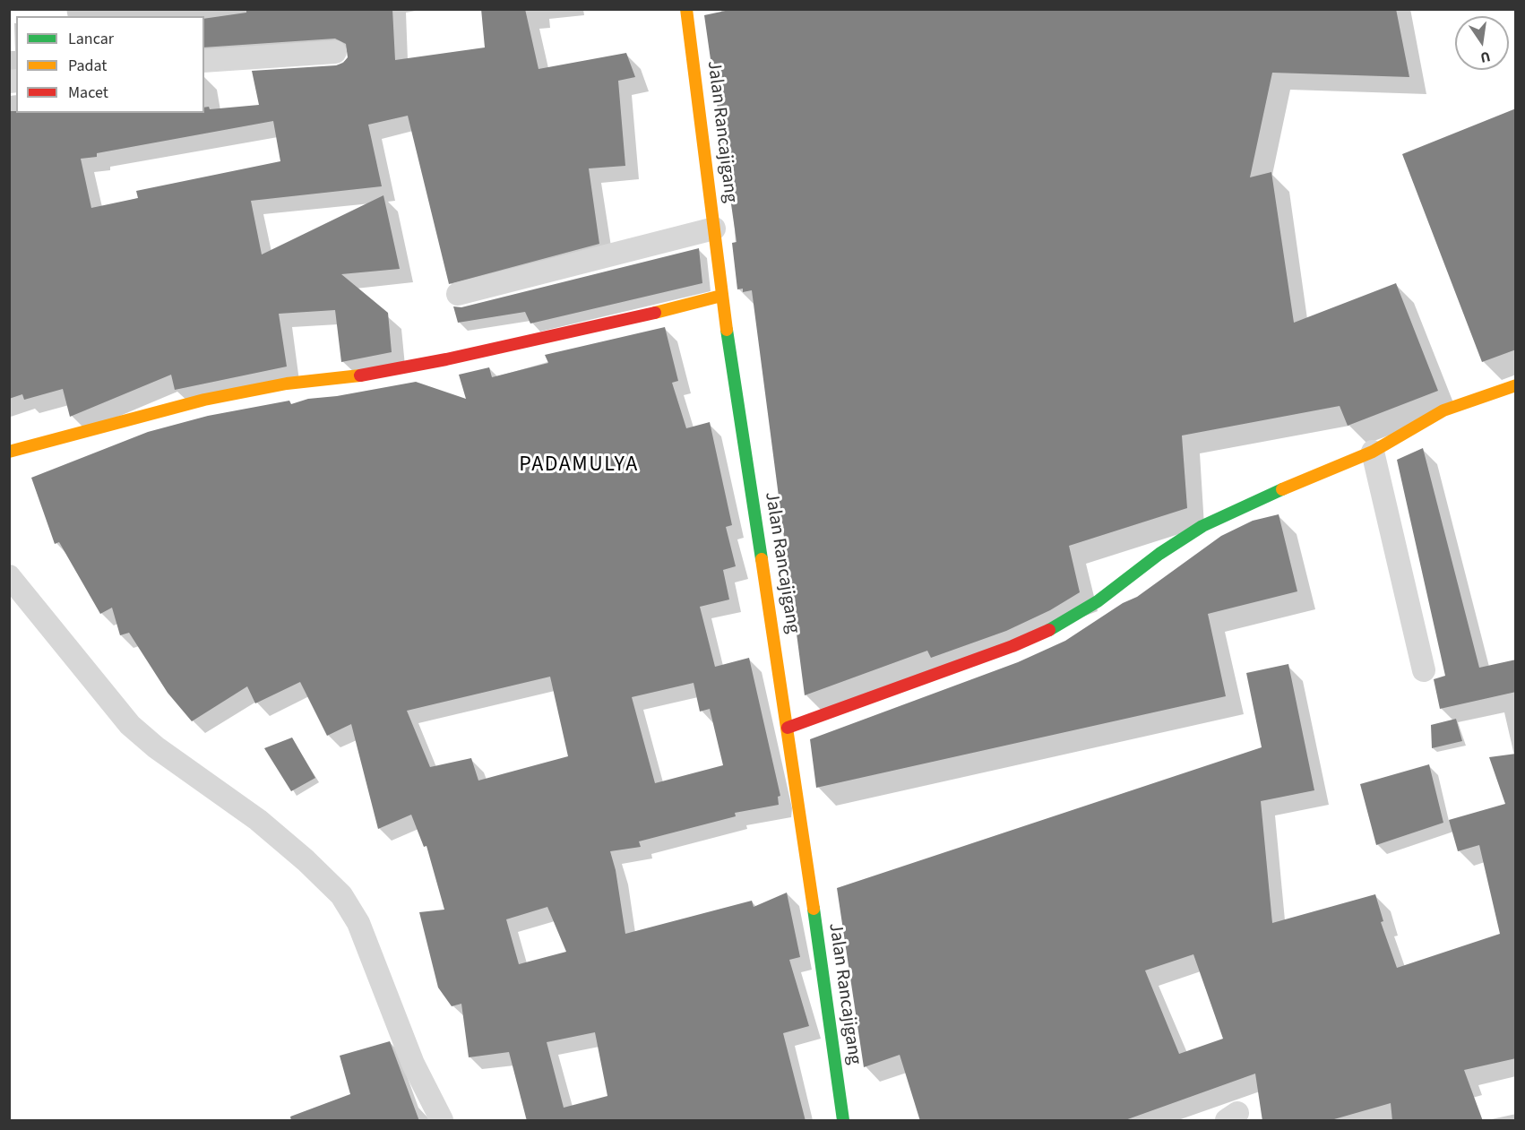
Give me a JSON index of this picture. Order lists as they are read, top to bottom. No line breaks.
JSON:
{"streets":{"street":["Jalan Rancajigang"]},"districts":["PADAMULYA"],"legend":["Lancar","Padat","Macet"],"north":"bottom"}
